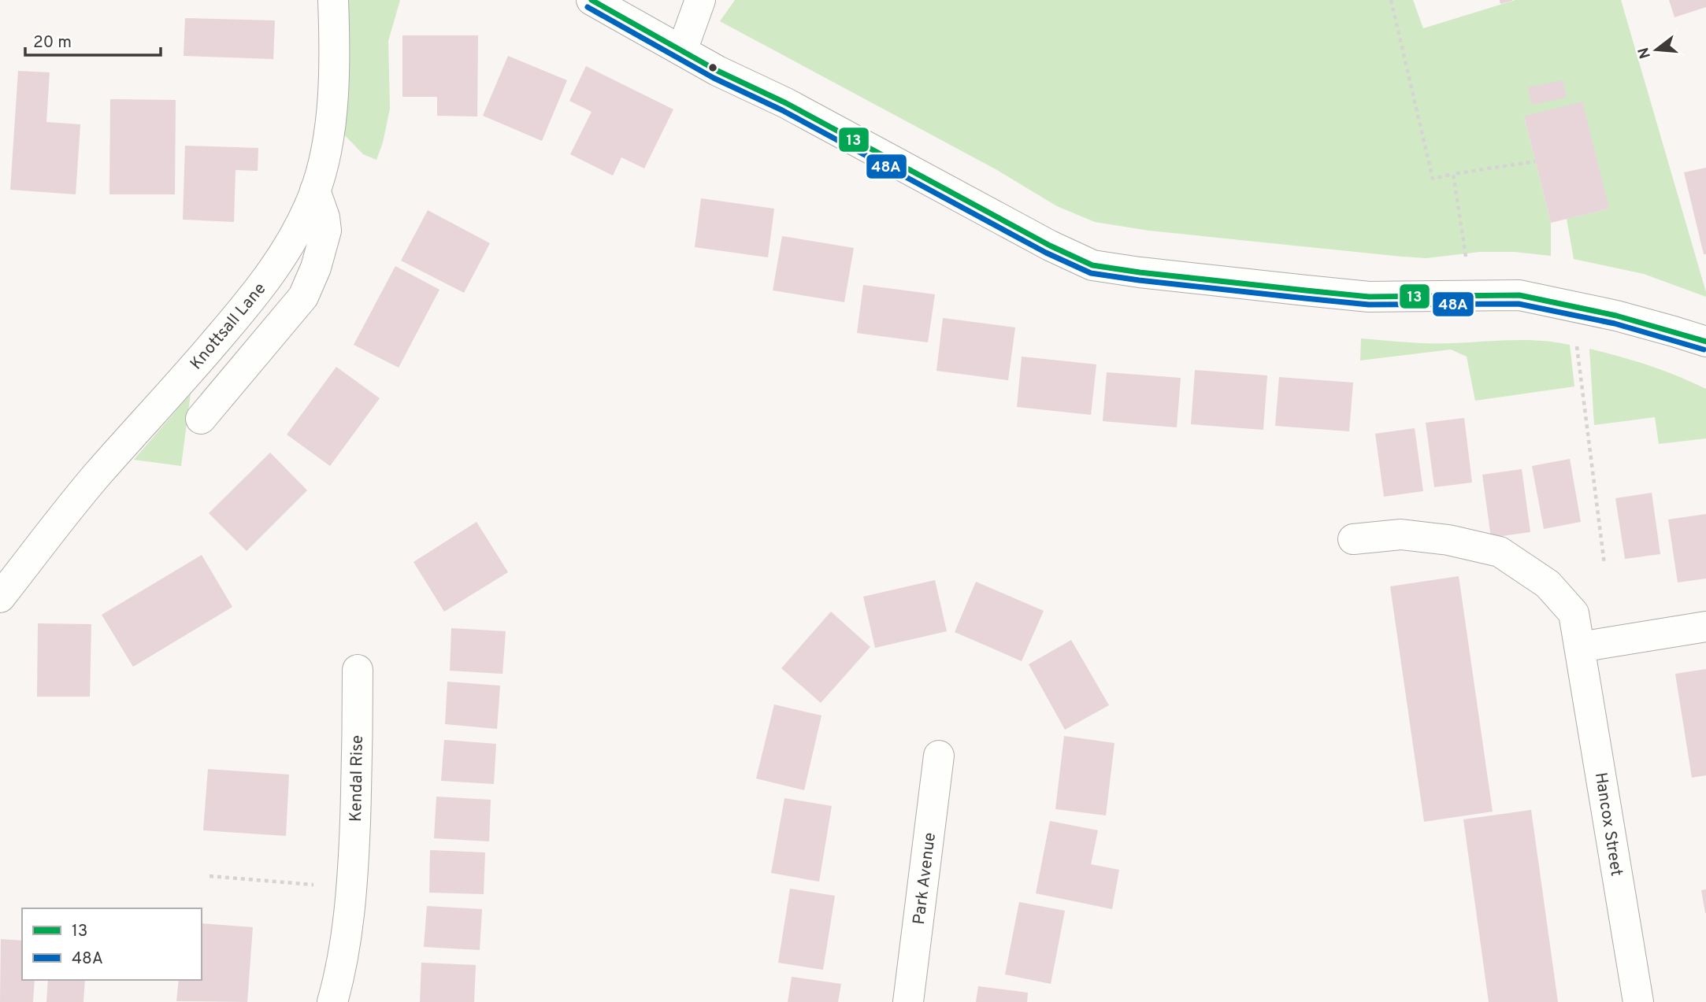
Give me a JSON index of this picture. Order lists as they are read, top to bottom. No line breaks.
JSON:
{"streets":{"street":["Knottsall Lane","Kendal Rise","Hancox Street","Park Avenue"]},"lines":["transit line 13","transit line 48A"],"legend":["13","48A"],"scale_bar":"20 m","north":"left"}
